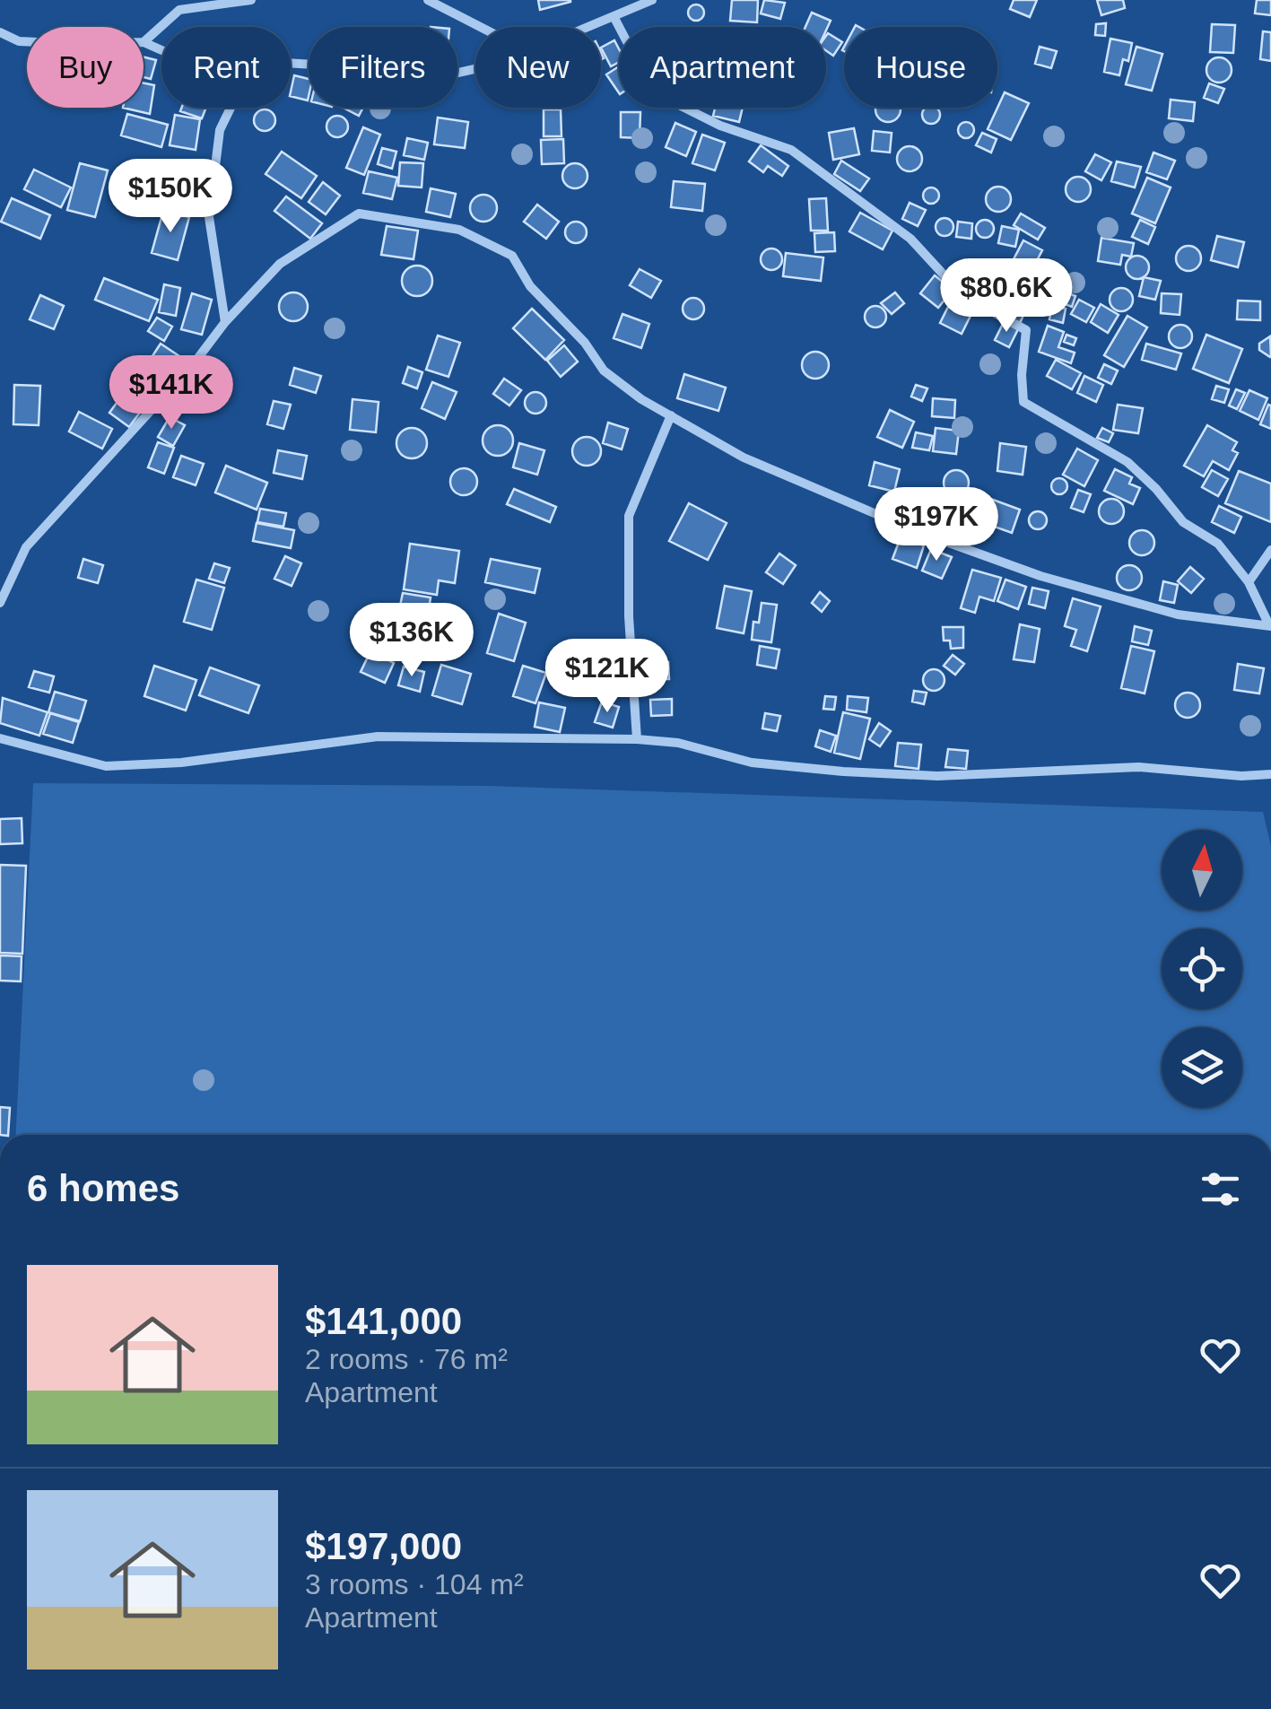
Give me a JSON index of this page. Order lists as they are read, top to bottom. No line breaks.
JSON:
{"north":"top","page":{"chip":["Buy","Rent","Filters","New","Apartment","House"],"price":["$150K","$80.6K","$141K","$197K","$136K","$121K"],"heading":"6 homes","list":[{"name":"$141,000","note":"2 rooms · 76 m² · Apartment"},{"name":"$197,000","note":"3 rooms · 104 m² · Apartment"}]}}
